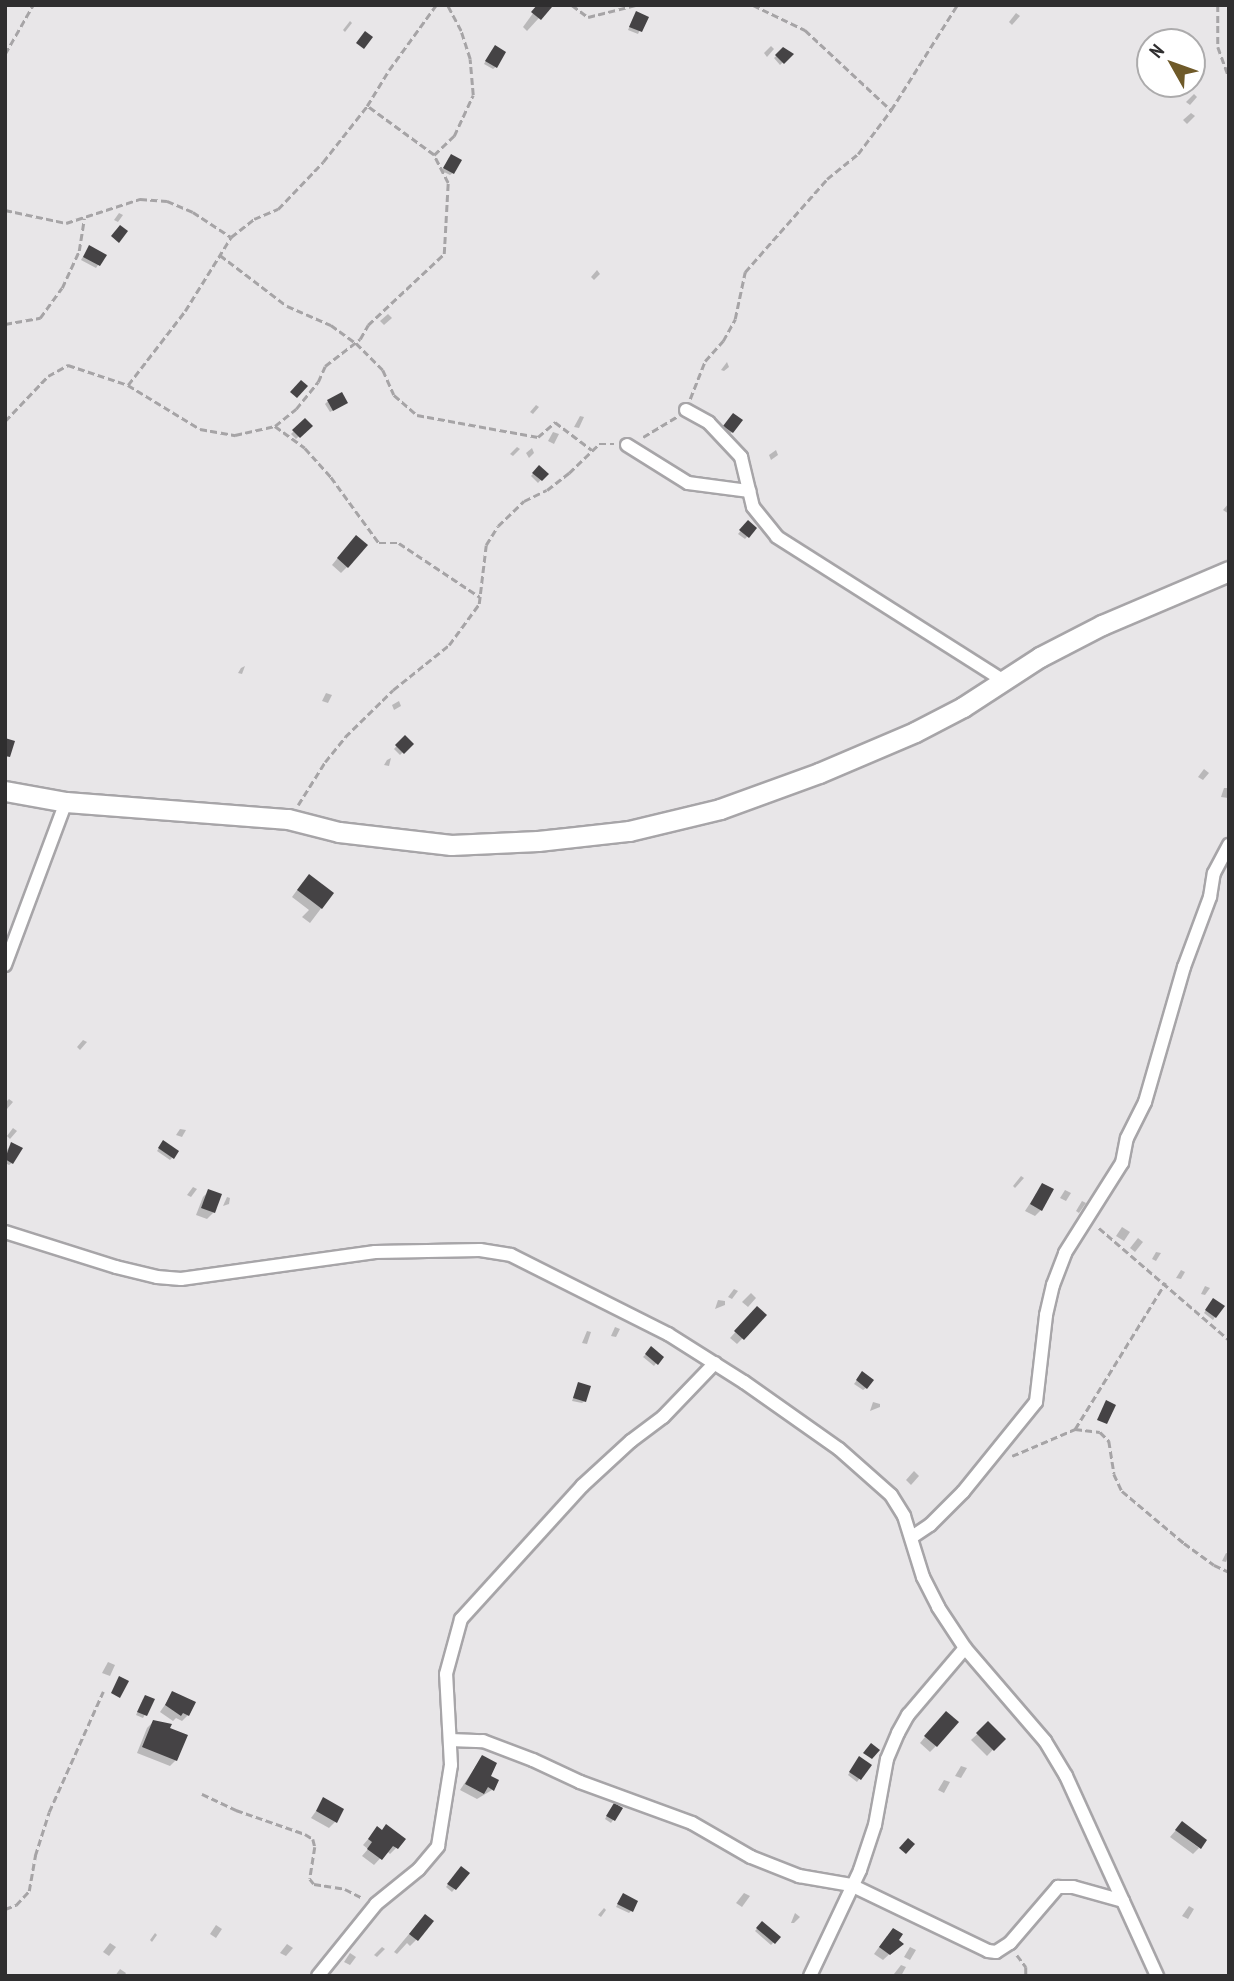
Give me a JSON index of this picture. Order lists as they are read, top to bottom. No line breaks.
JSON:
{"north":"top left"}
